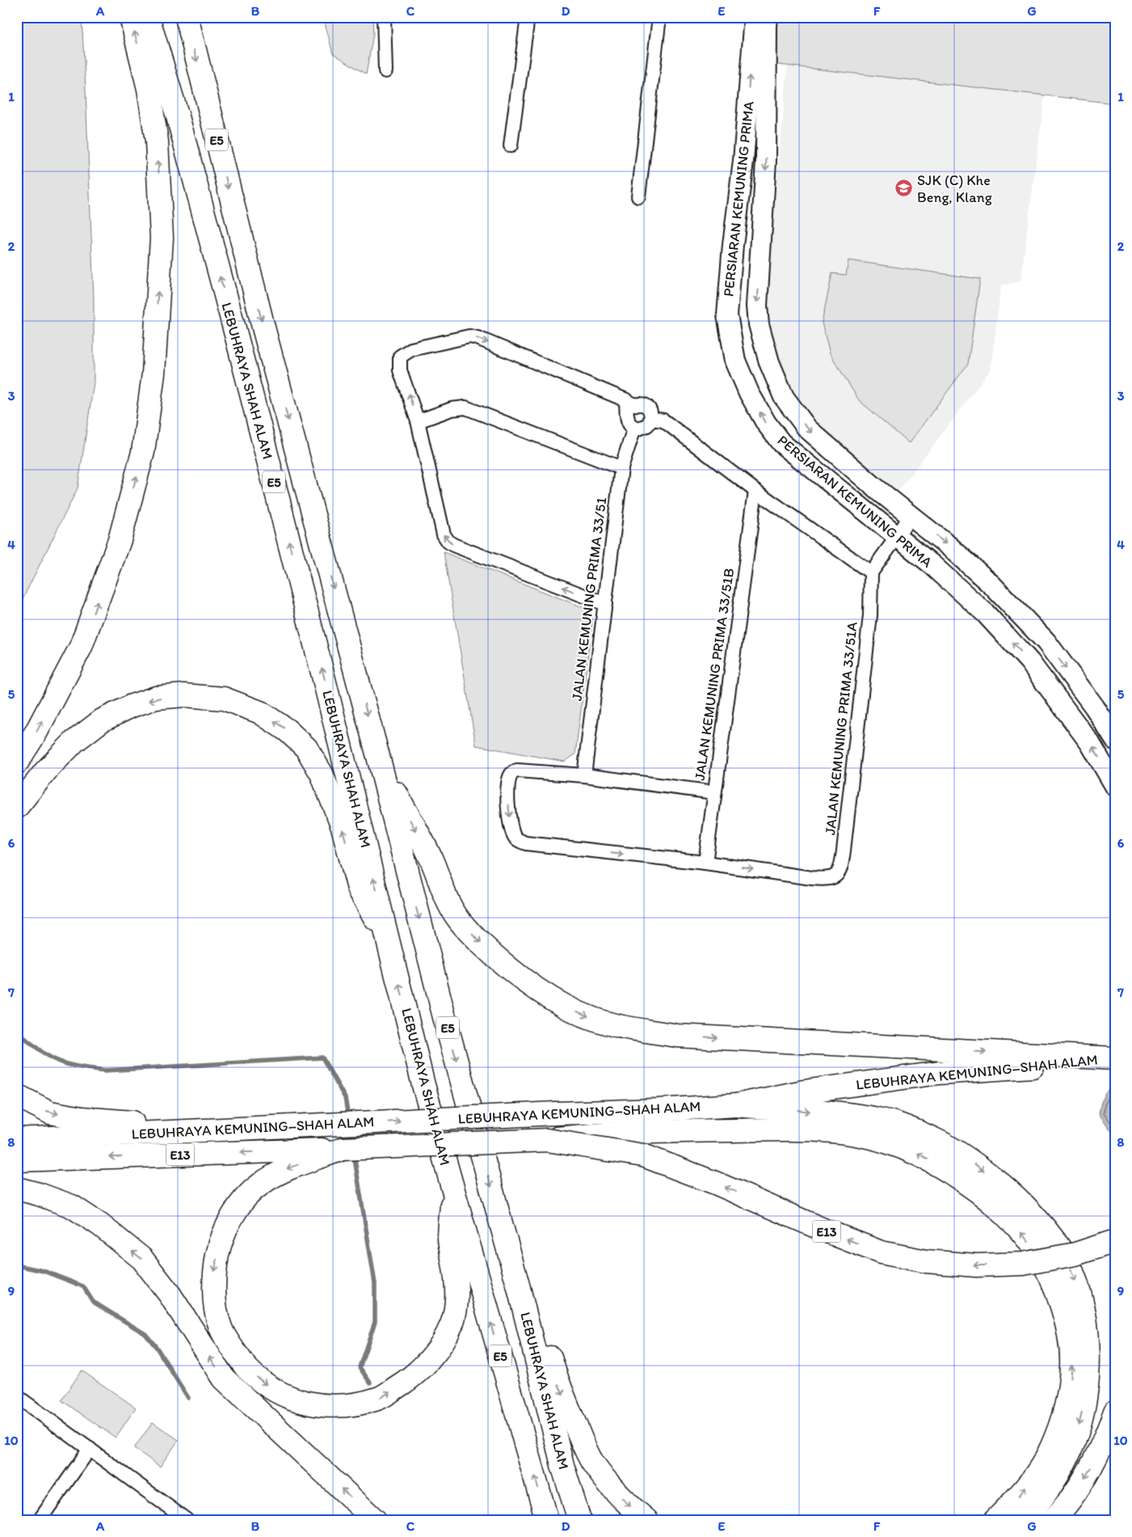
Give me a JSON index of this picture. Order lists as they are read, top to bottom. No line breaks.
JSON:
{"streets":{"highway":["E5","LEBUHRAYA SHAH ALAM","LEBUHRAYA KEMUNING–SHAH ALAM","E13"],"street":["PERSIARAN KEMUNING PRIMA","JALAN KEMUNING PRIMA 33/51","JALAN KEMUNING PRIMA 33/51B","JALAN KEMUNING PRIMA 33/51A"]},"crossings":[["JALAN KEMUNING PRIMA 33/51B","JALAN KEMUNING PRIMA 33/51A"]],"places":{"school or university":["SJK (C) Khe Beng, Klang"]},"grid":{"columns":["A","B","C","D","E","F","G"],"rows":["1","2","3","4","5","6","7","8","9","10"]}}
